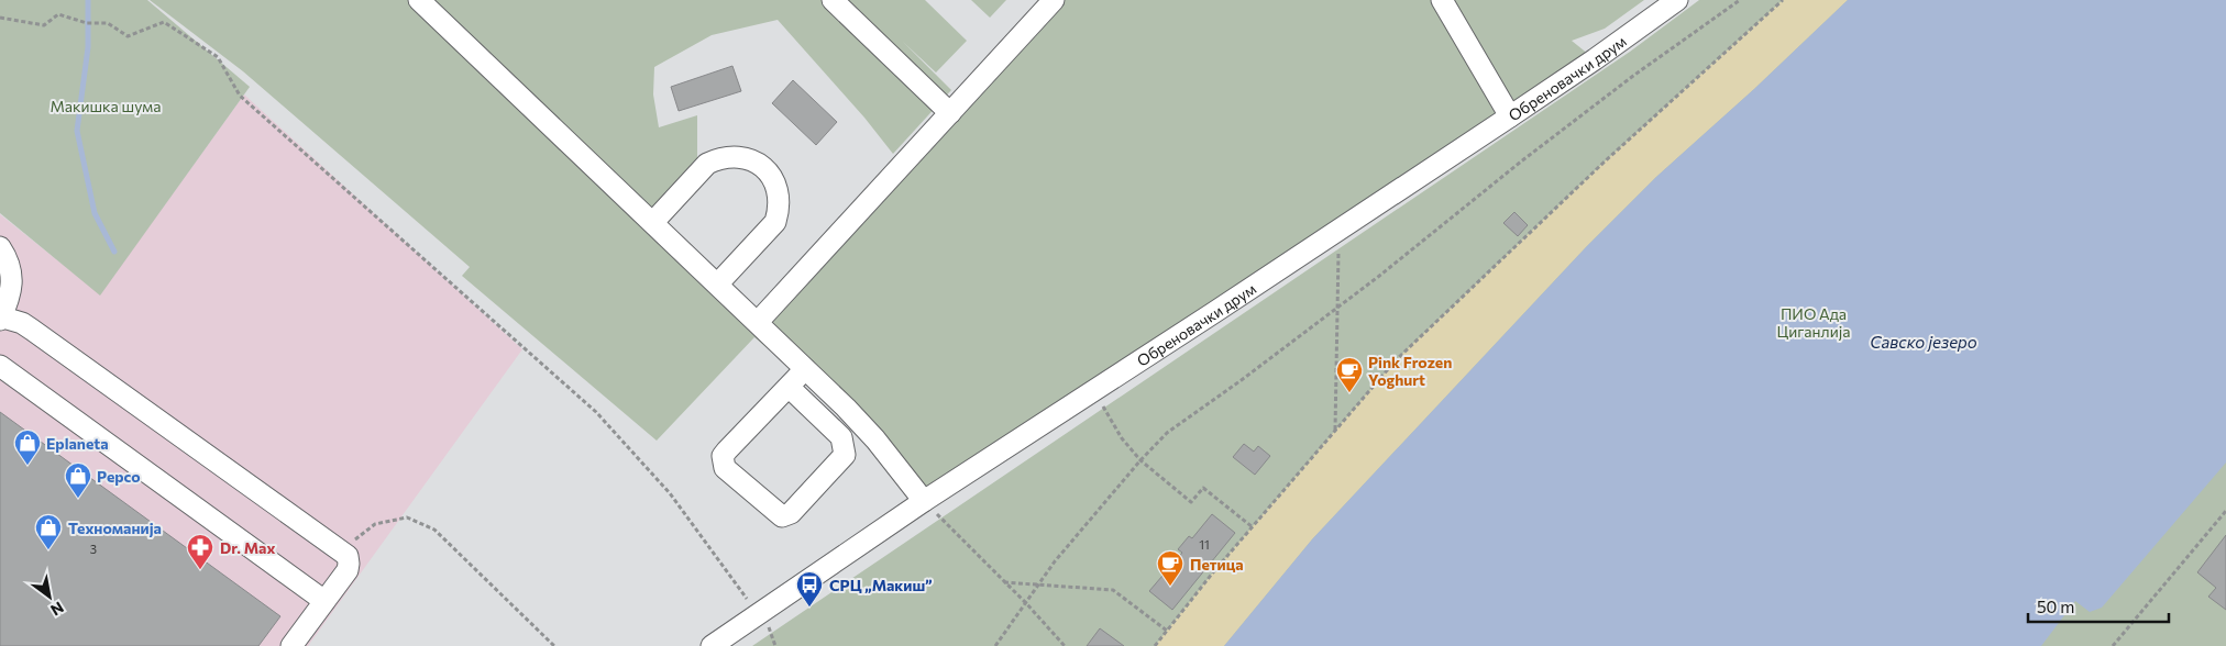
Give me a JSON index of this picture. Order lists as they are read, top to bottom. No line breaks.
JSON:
{"streets":{"street":["Обреновачки друм"]},"water":["Савско језеро"],"parks":["Макишка шума","ПИО Ада Циганлија"],"places":{"cafe":["Pink Frozen Yoghurt","Петица"],"shop":["Eplaneta","Pepco","Техноманија"],"pharmacy":["Dr. Max"],"bus stop":["СРЦ „Макиш”"]},"house_numbers":["11","3"],"scale_bar":"50 m","north":"bottom right"}
